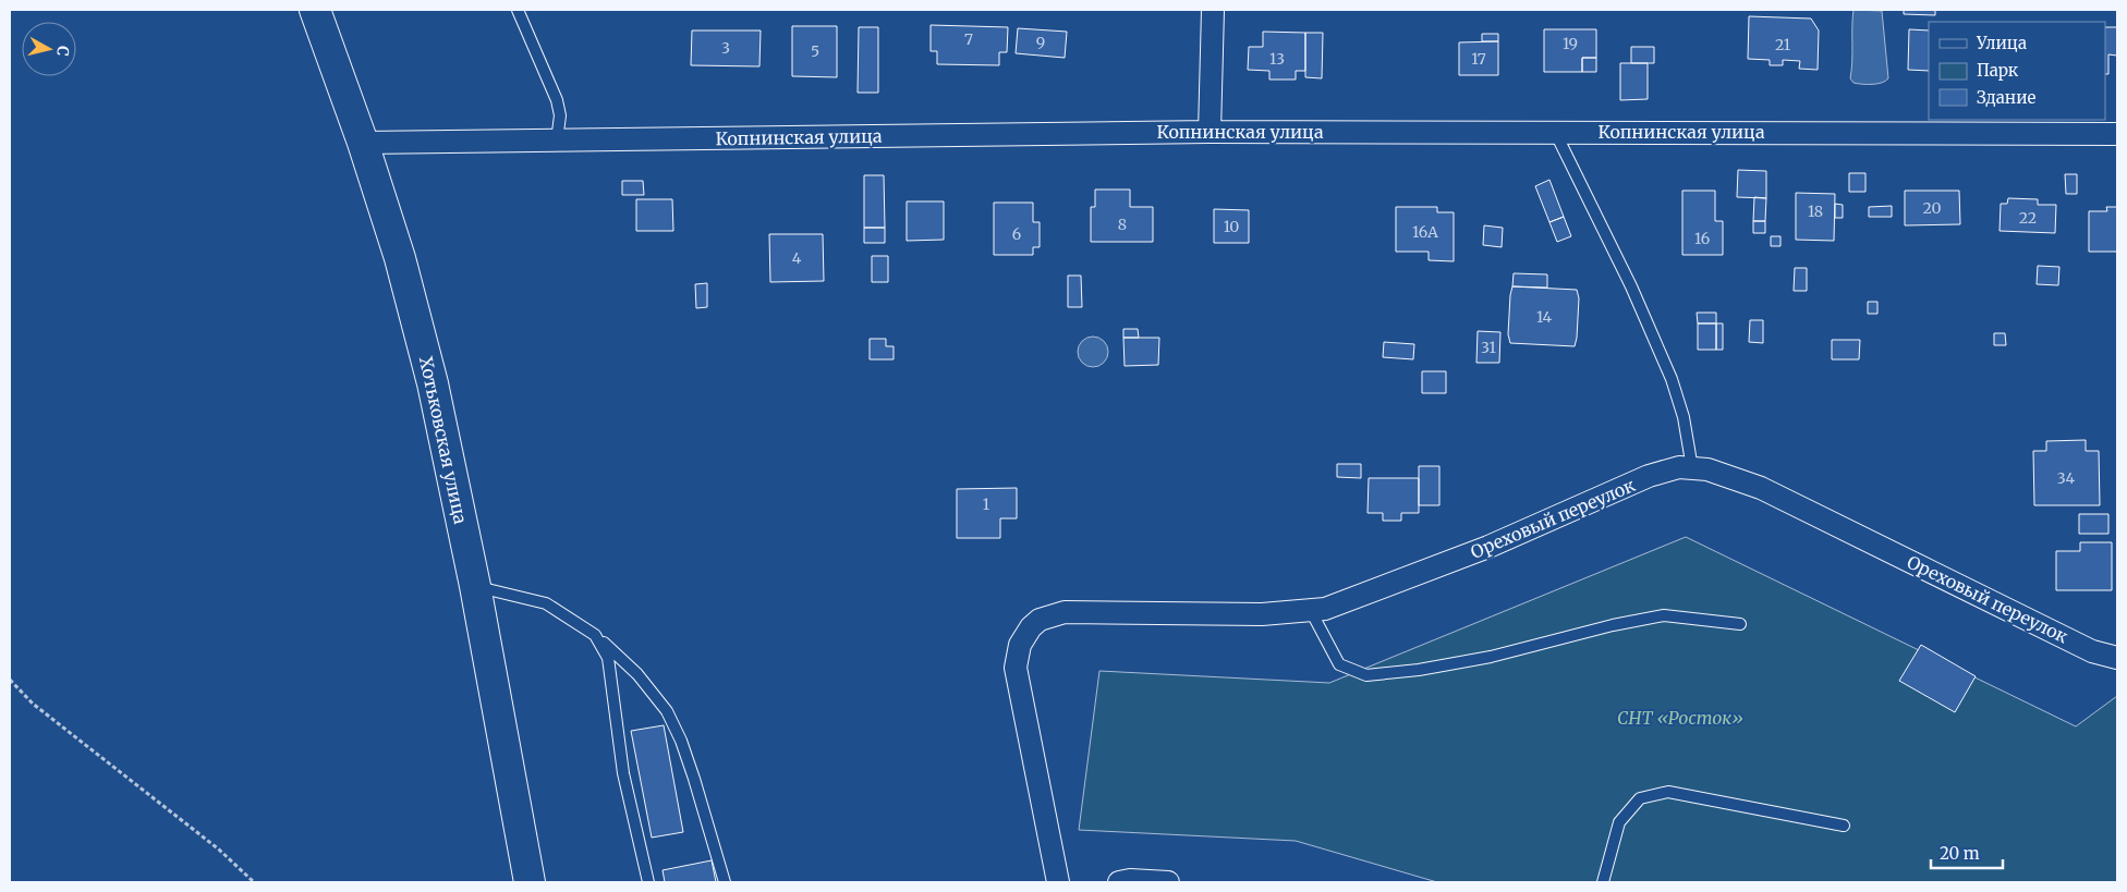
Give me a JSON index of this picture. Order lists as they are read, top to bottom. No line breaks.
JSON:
{"streets":{"main road":["Хотьковская улица"],"street":["Копнинская улица","Ореховый переулок"]},"crossings":[["Копнинская улица","Хотьковская улица"]],"parks":["СНТ «Росток»"],"house_numbers":["7","9","19","21","3","5","13","17","20","18","22","8","10","16А","6","16","4","14","31","34","1"],"legend":["Улица","Парк","Здание"],"scale_bar":"20 m","north":"right"}
